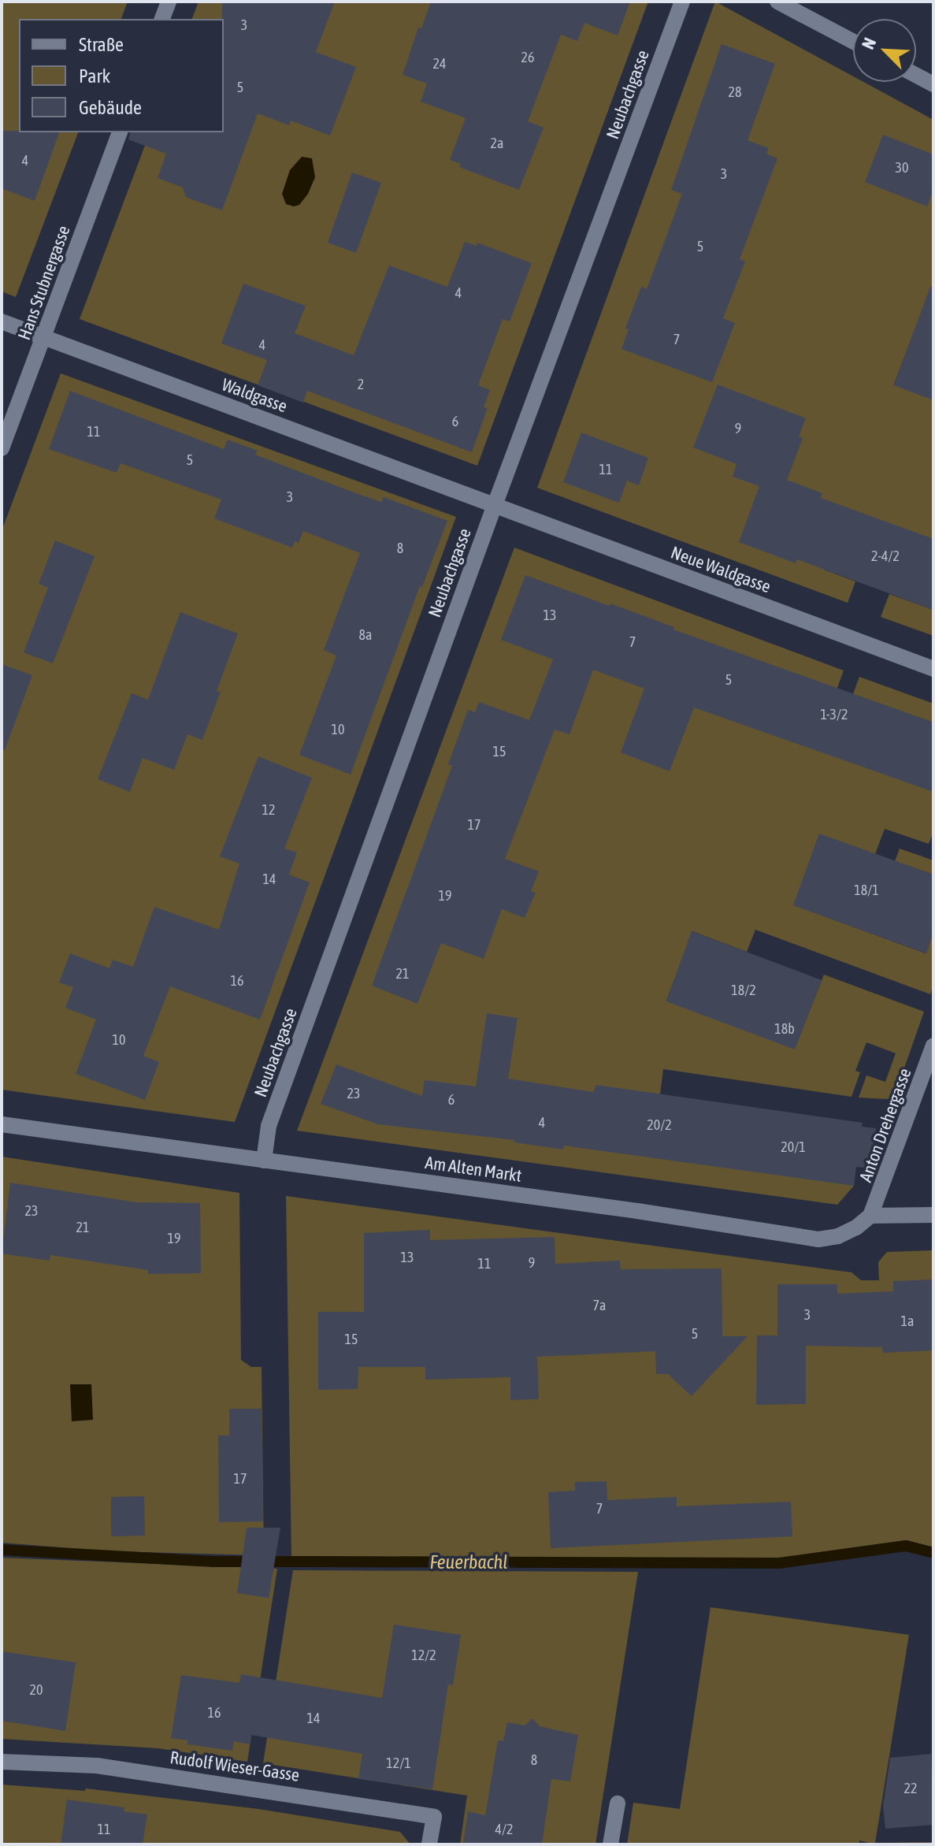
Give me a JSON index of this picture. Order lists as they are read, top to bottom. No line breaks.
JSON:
{"streets":{"street":["Neubachgasse","Hans Stubnergasse","Waldgasse","Neue Waldgasse","Anton Drehergasse","Am Alten Markt","Rudolf Wieser-Gasse"]},"crossings":[["Neubachgasse","Waldgasse"],["Neubachgasse","Neue Waldgasse"],["Neubachgasse","Am Alten Markt"],["Hans Stubnergasse","Waldgasse"],["Waldgasse","Neue Waldgasse"],["Anton Drehergasse","Am Alten Markt"]],"water":["Feuerbachl"],"house_numbers":["3","26","24","5","28","2a","4","30","3","5","4","7","4","2","6","9","11","5","11","3","8","2-4/2","13","8a","7","5","1-3/2","10","15","12","17","14","18/1","19","21","16","18/2","18b","10","23","6","4","20/2","20/1","23","21","19","13","9","11","7a","3","1a","5","15","17","7","12/2","20","16","14","8","12/1","22","11","4/2"],"legend":["Straße","Park","Gebäude"],"north":"top left"}
